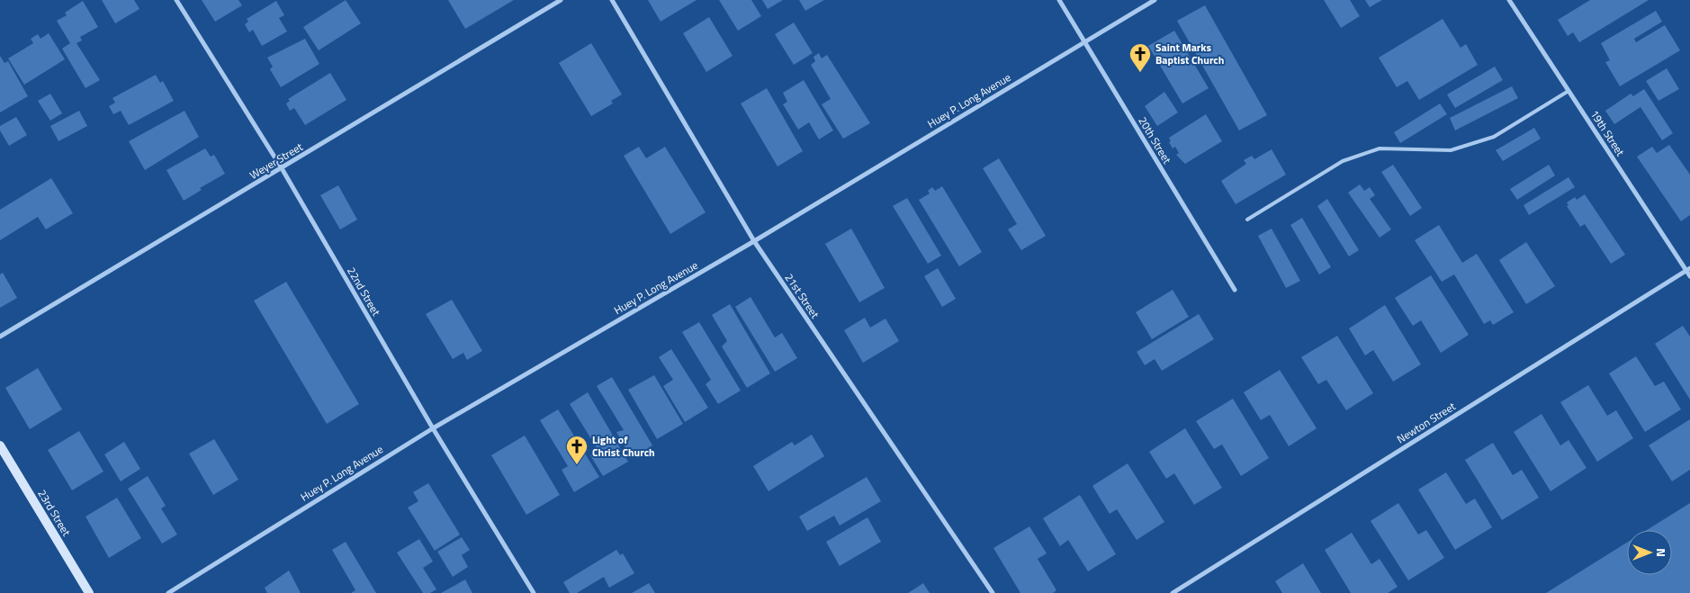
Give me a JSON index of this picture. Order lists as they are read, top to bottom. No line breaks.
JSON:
{"streets":{"street":["Huey P. Long Avenue","19th Street","20th Street","Weyer Street","22nd Street","21st Street","Newton Street","23rd Street"]},"crossings":[["Huey P. Long Avenue","20th Street"],["Huey P. Long Avenue","22nd Street"],["Huey P. Long Avenue","21st Street"],["19th Street","Newton Street"],["Weyer Street","22nd Street"]],"places":{"church":["Saint Marks Baptist Church","Light of Christ Church"]},"north":"right"}
